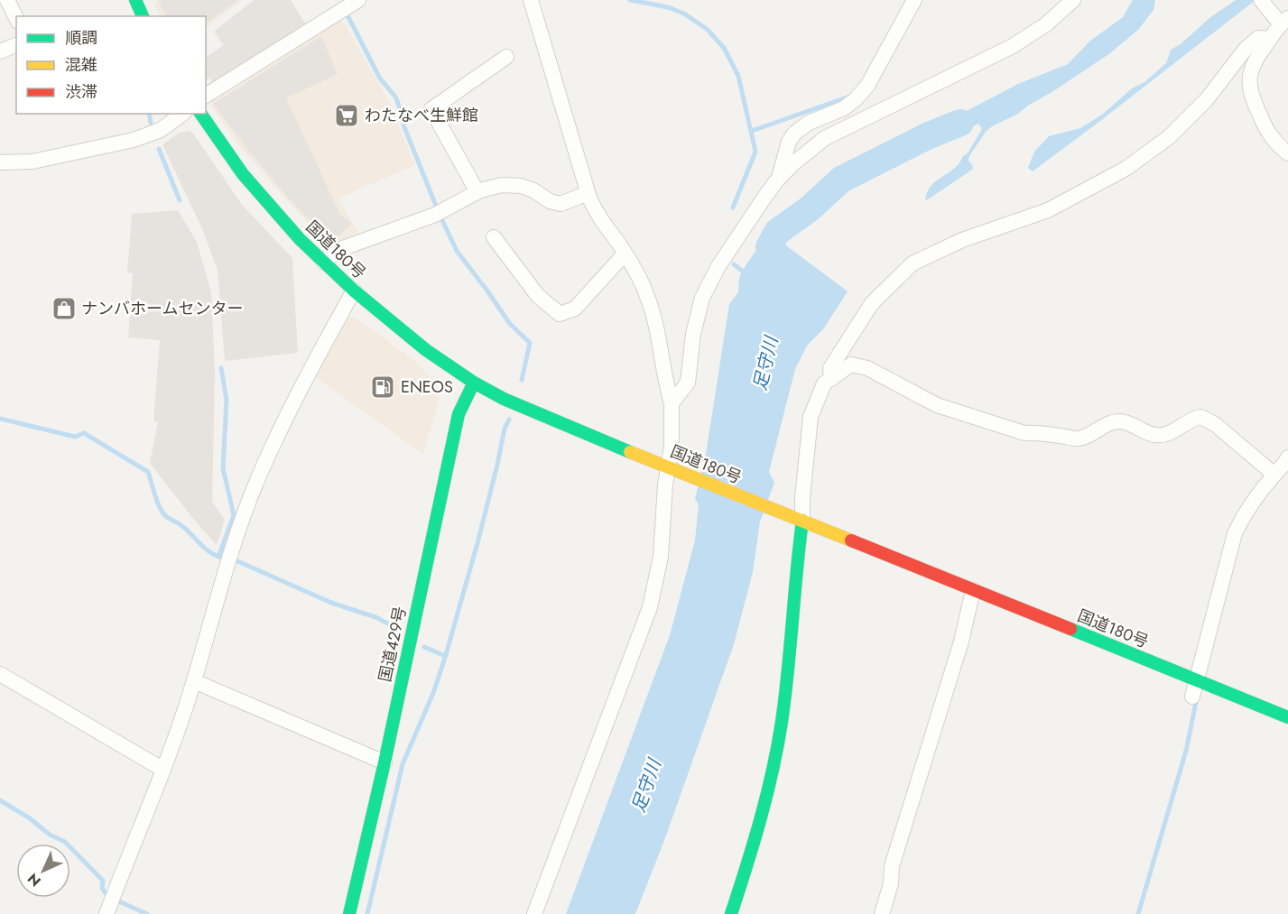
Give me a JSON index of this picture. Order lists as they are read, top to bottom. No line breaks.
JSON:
{"streets":{"main road":["国道180号","国道429号"]},"crossings":[["国道180号","国道429号"]],"water":["足守川"],"places":{"supermarket":["わたなべ生鮮館"],"shop":["ナンバホームセンター"],"fuel station":["ENEOS"]},"legend":["順調","混雑","渋滞"],"north":"bottom left"}
